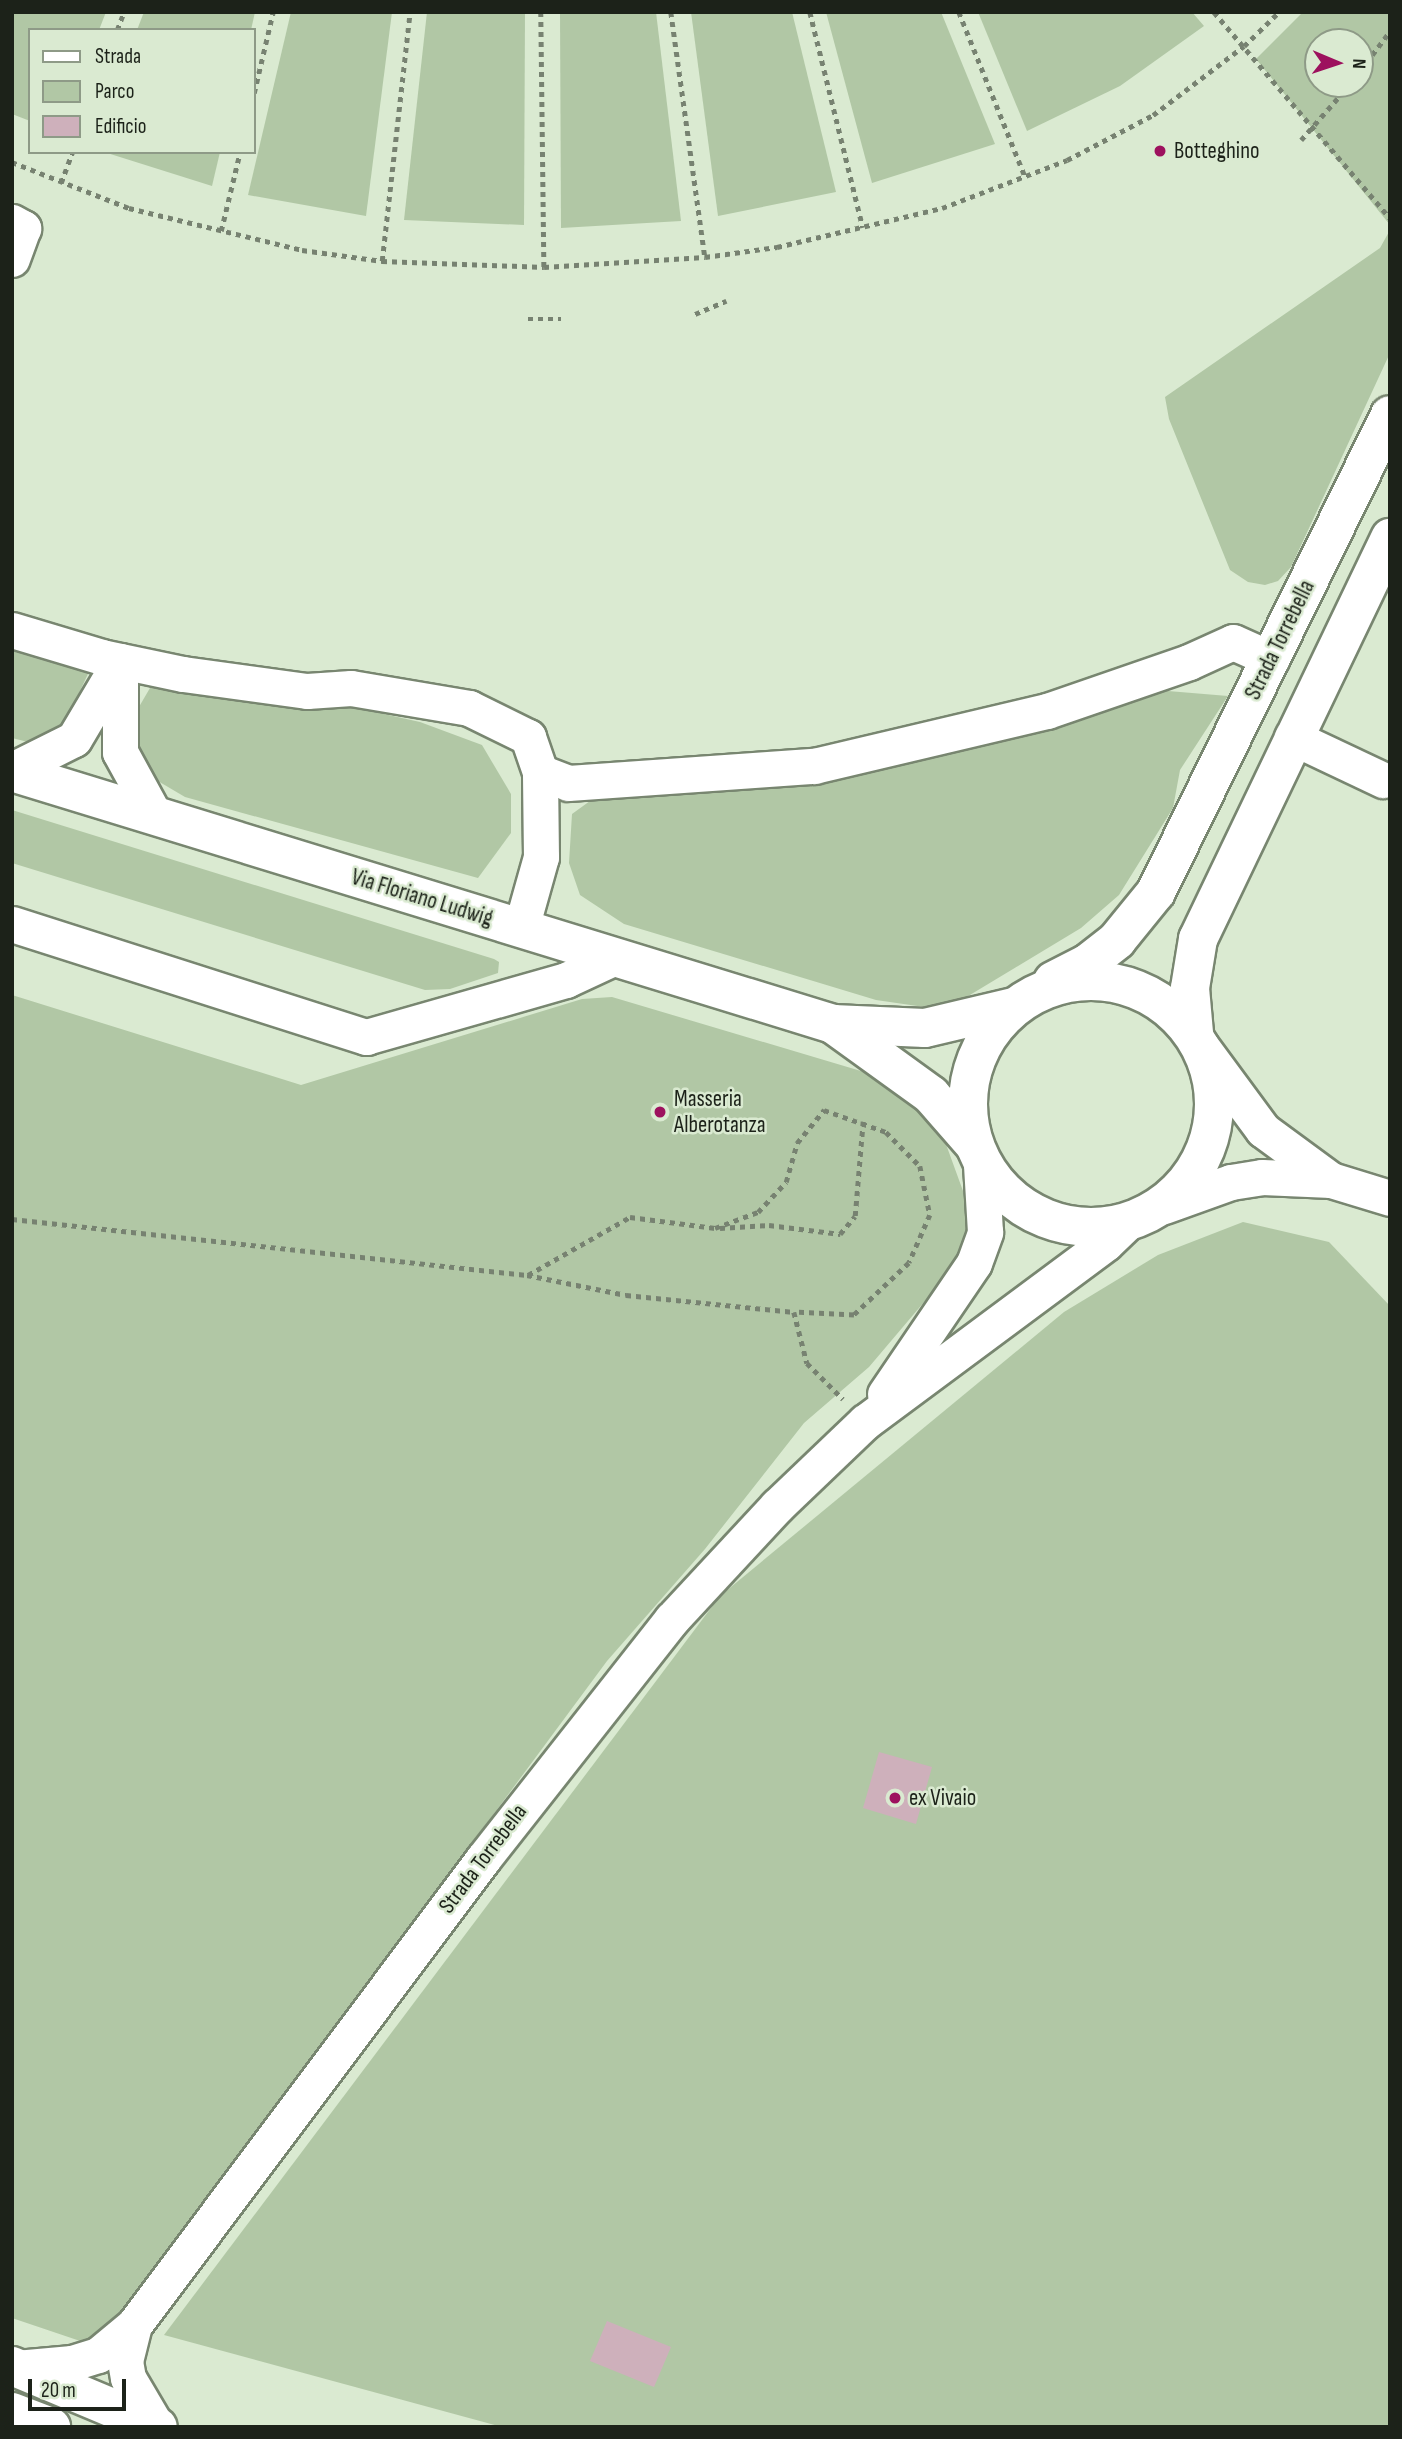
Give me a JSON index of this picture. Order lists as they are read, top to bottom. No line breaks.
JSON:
{"streets":{"main road":["Strada Torrebella","Via Floriano Ludwig"]},"places":["Botteghino","Masseria Alberotanza","ex Vivaio"],"legend":["Strada","Parco","Edificio"],"scale_bar":"20 m","north":"right"}
